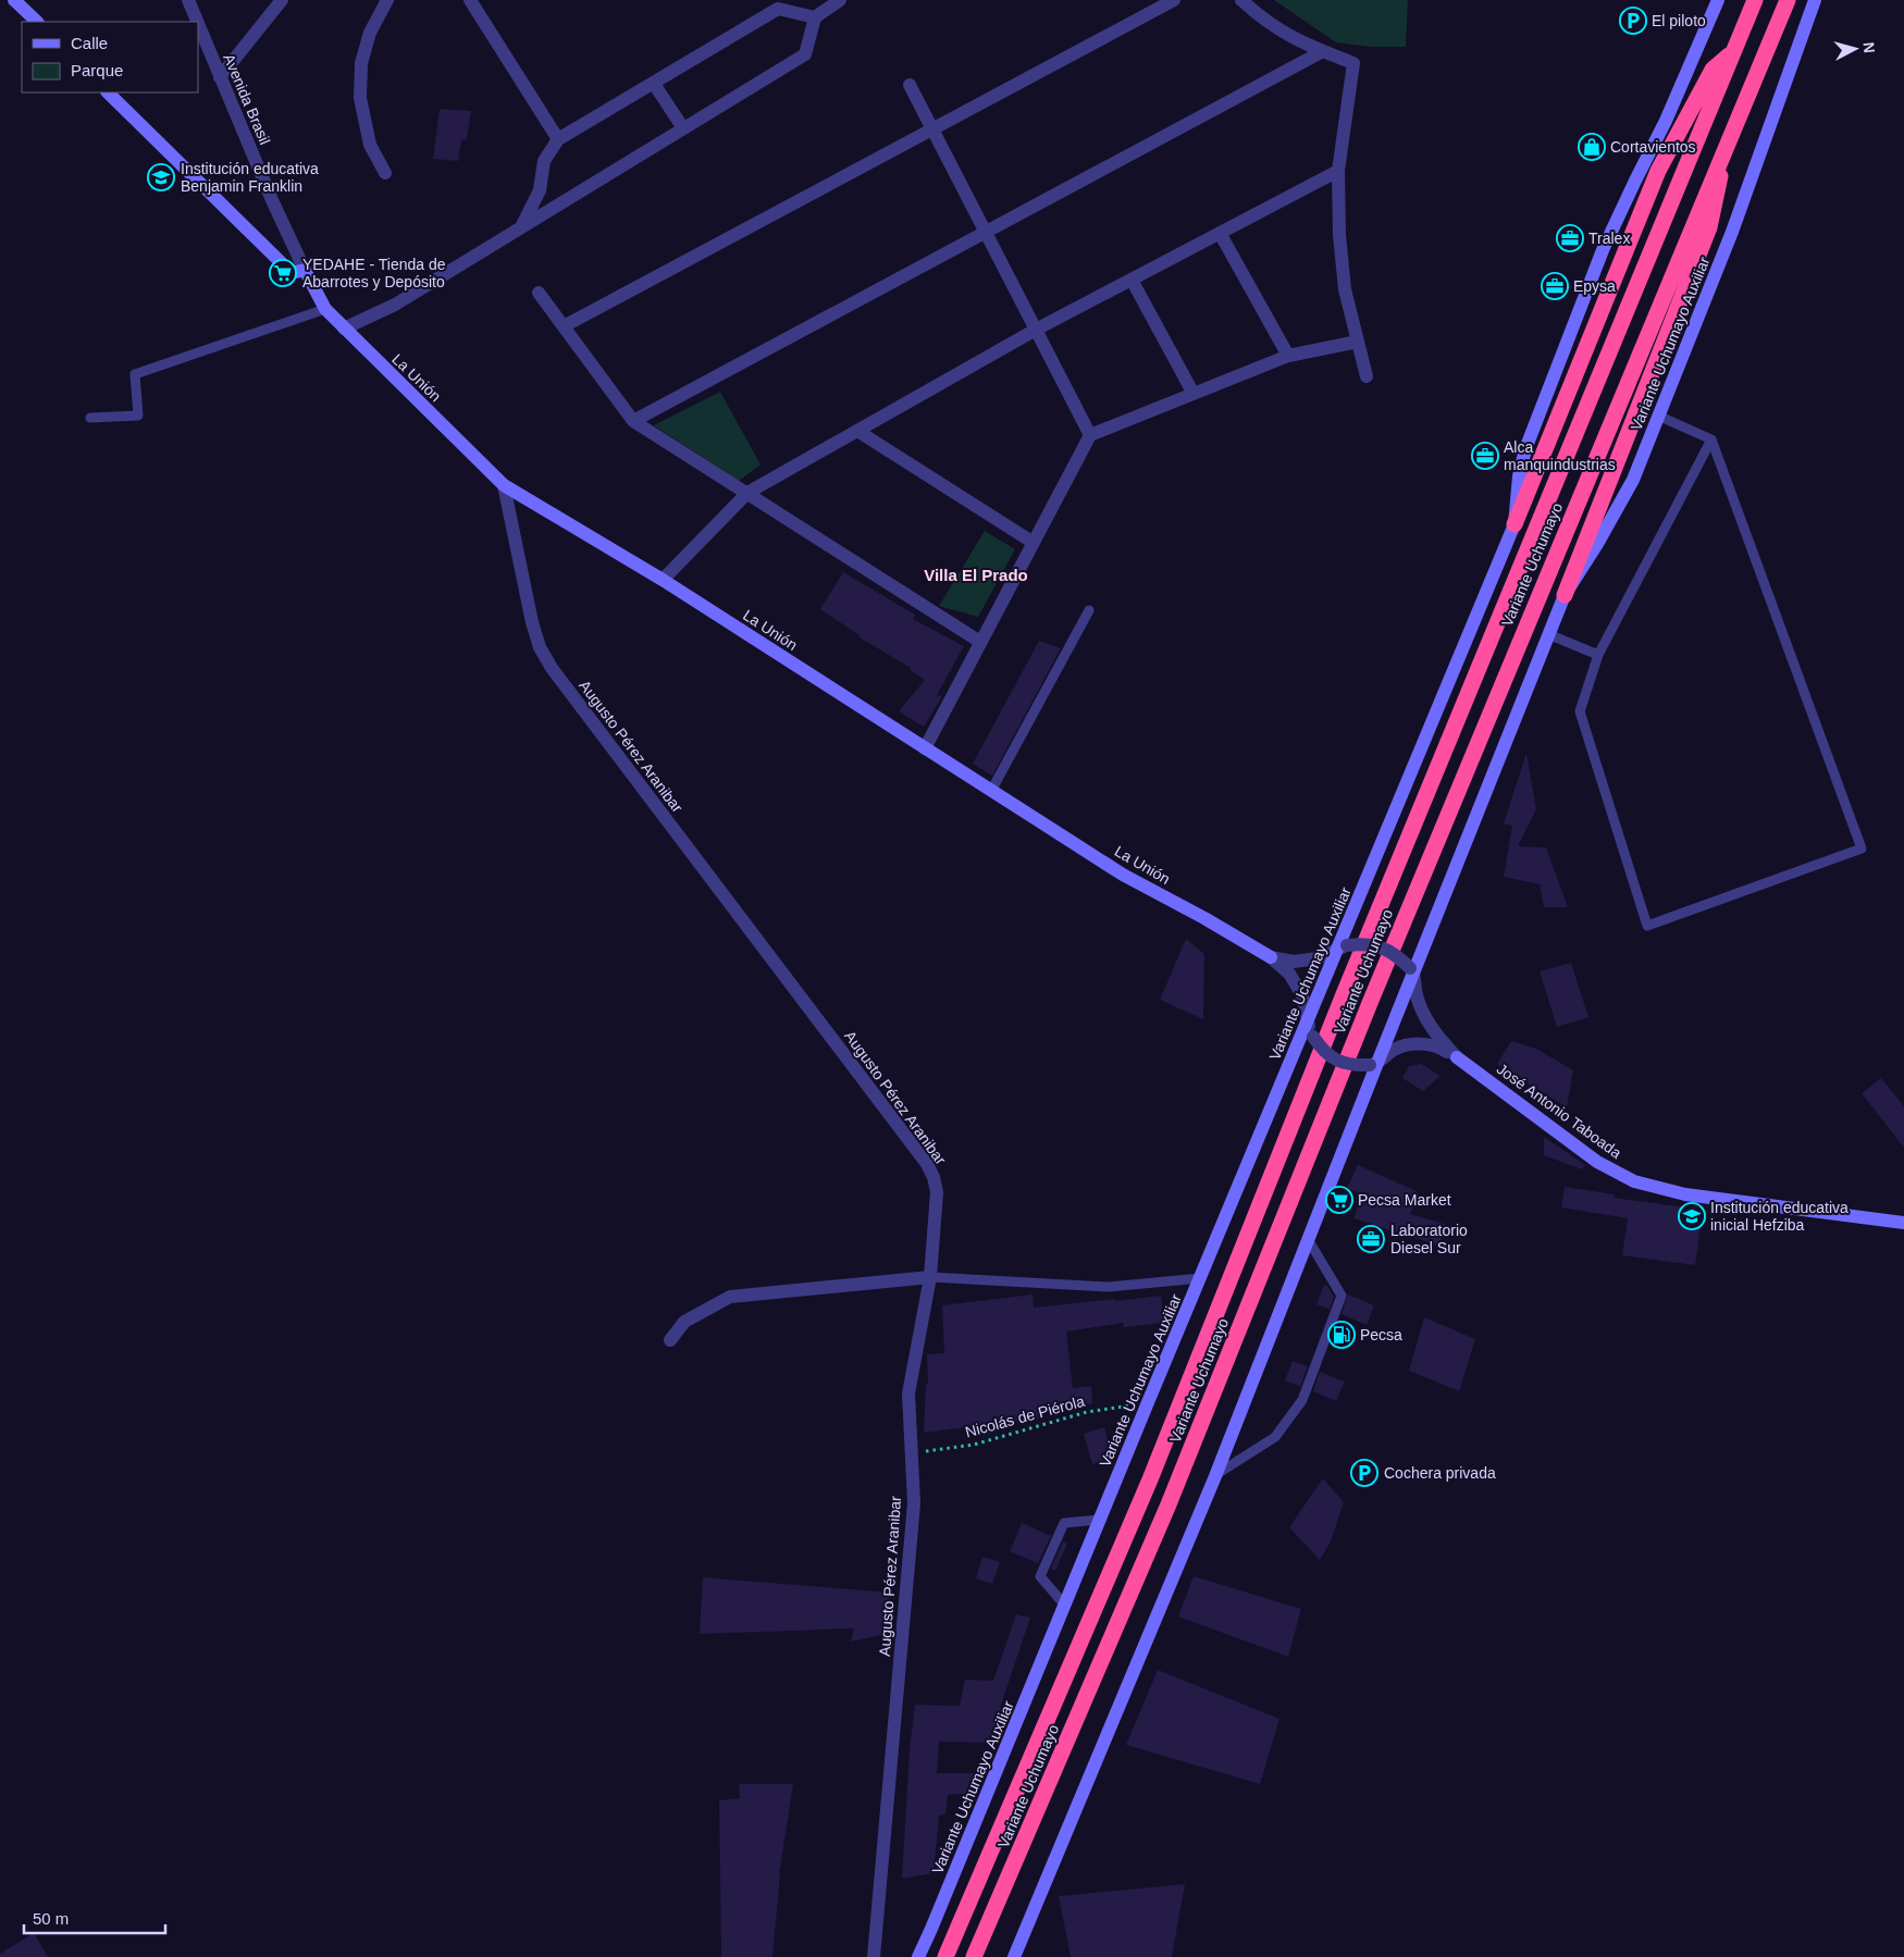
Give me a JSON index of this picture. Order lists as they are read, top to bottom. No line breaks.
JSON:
{"streets":{"highway":["Variante Uchumayo"],"main road":["Variante Uchumayo Auxiliar","La Unión","José Antonio Taboada"],"street":["Avenida Brasil","Augusto Pérez Aranibar"],"path":["Nicolás de Piérola"]},"crossings":[["Avenida Brasil","La Unión"],["Variante Uchumayo Auxiliar","La Unión"],["Variante Uchumayo Auxiliar","José Antonio Taboada"],["Variante Uchumayo Auxiliar","Nicolás de Piérola"],["La Unión","Augusto Pérez Aranibar"],["Augusto Pérez Aranibar","Nicolás de Piérola"]],"districts":["Villa El Prado"],"places":{"parking":["El piloto","Cochera privada"],"shop":["Cortavientos"],"school or university":["Institución educativa Benjamin Franklin","Institución educativa inicial Hefziba"],"office":["Tralex","Epysa","Alca manquindustrias","Laboratorio Diesel Sur"],"supermarket":["YEDAHE - Tienda de Abarrotes y Depósito","Pecsa Market"],"fuel station":["Pecsa"]},"legend":["Calle","Parque"],"scale_bar":"50 m","north":"right"}
